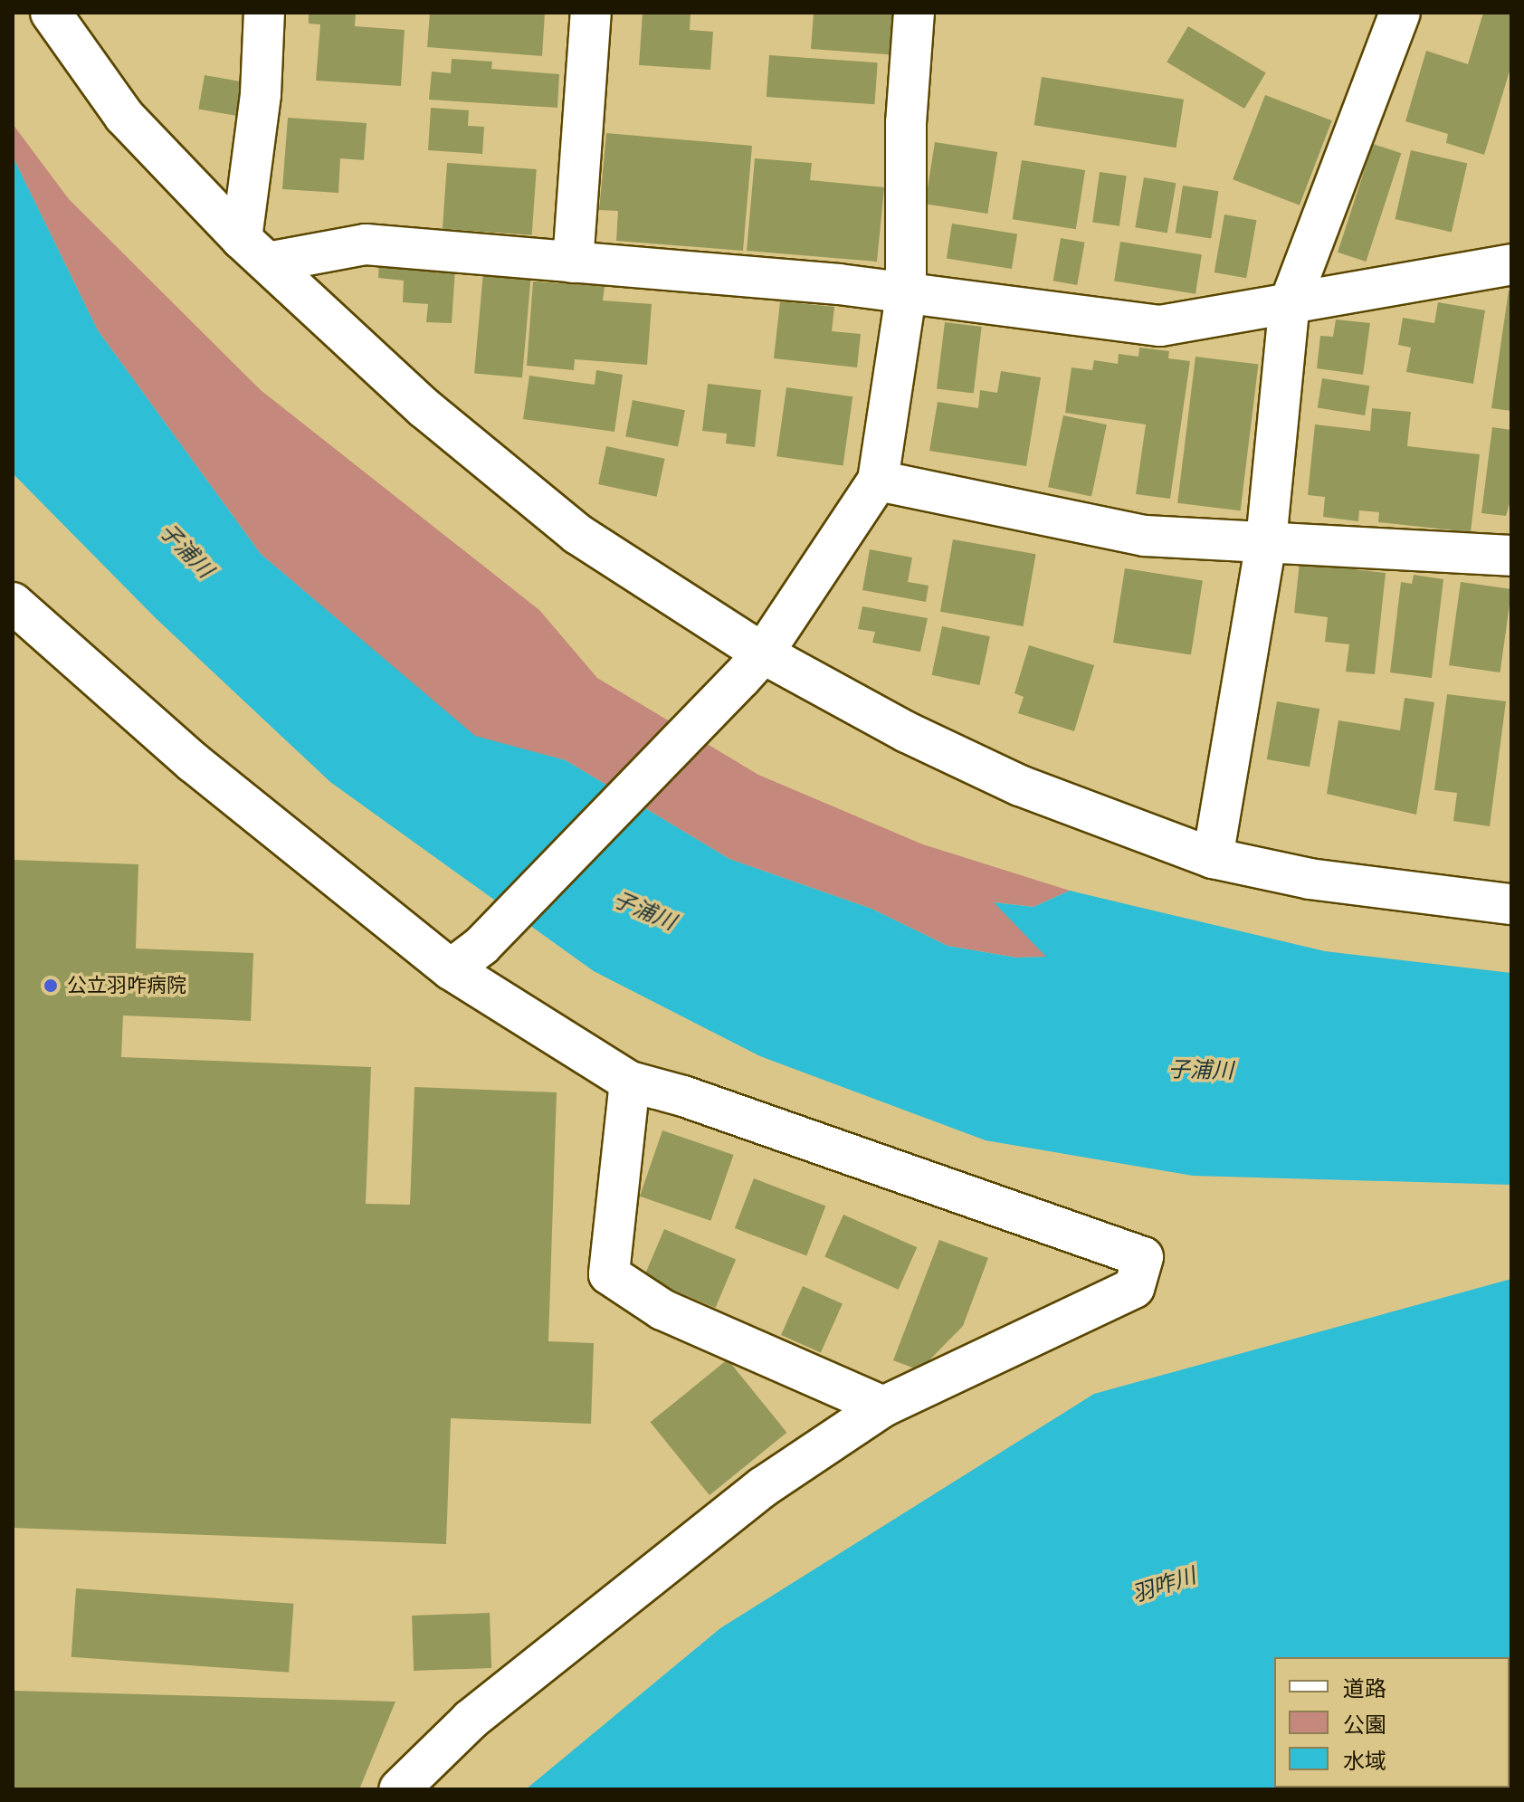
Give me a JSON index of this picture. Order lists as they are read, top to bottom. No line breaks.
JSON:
{"water":["子浦川","羽咋川"],"places":["公立羽咋病院"],"legend":["道路","公園","水域"]}
